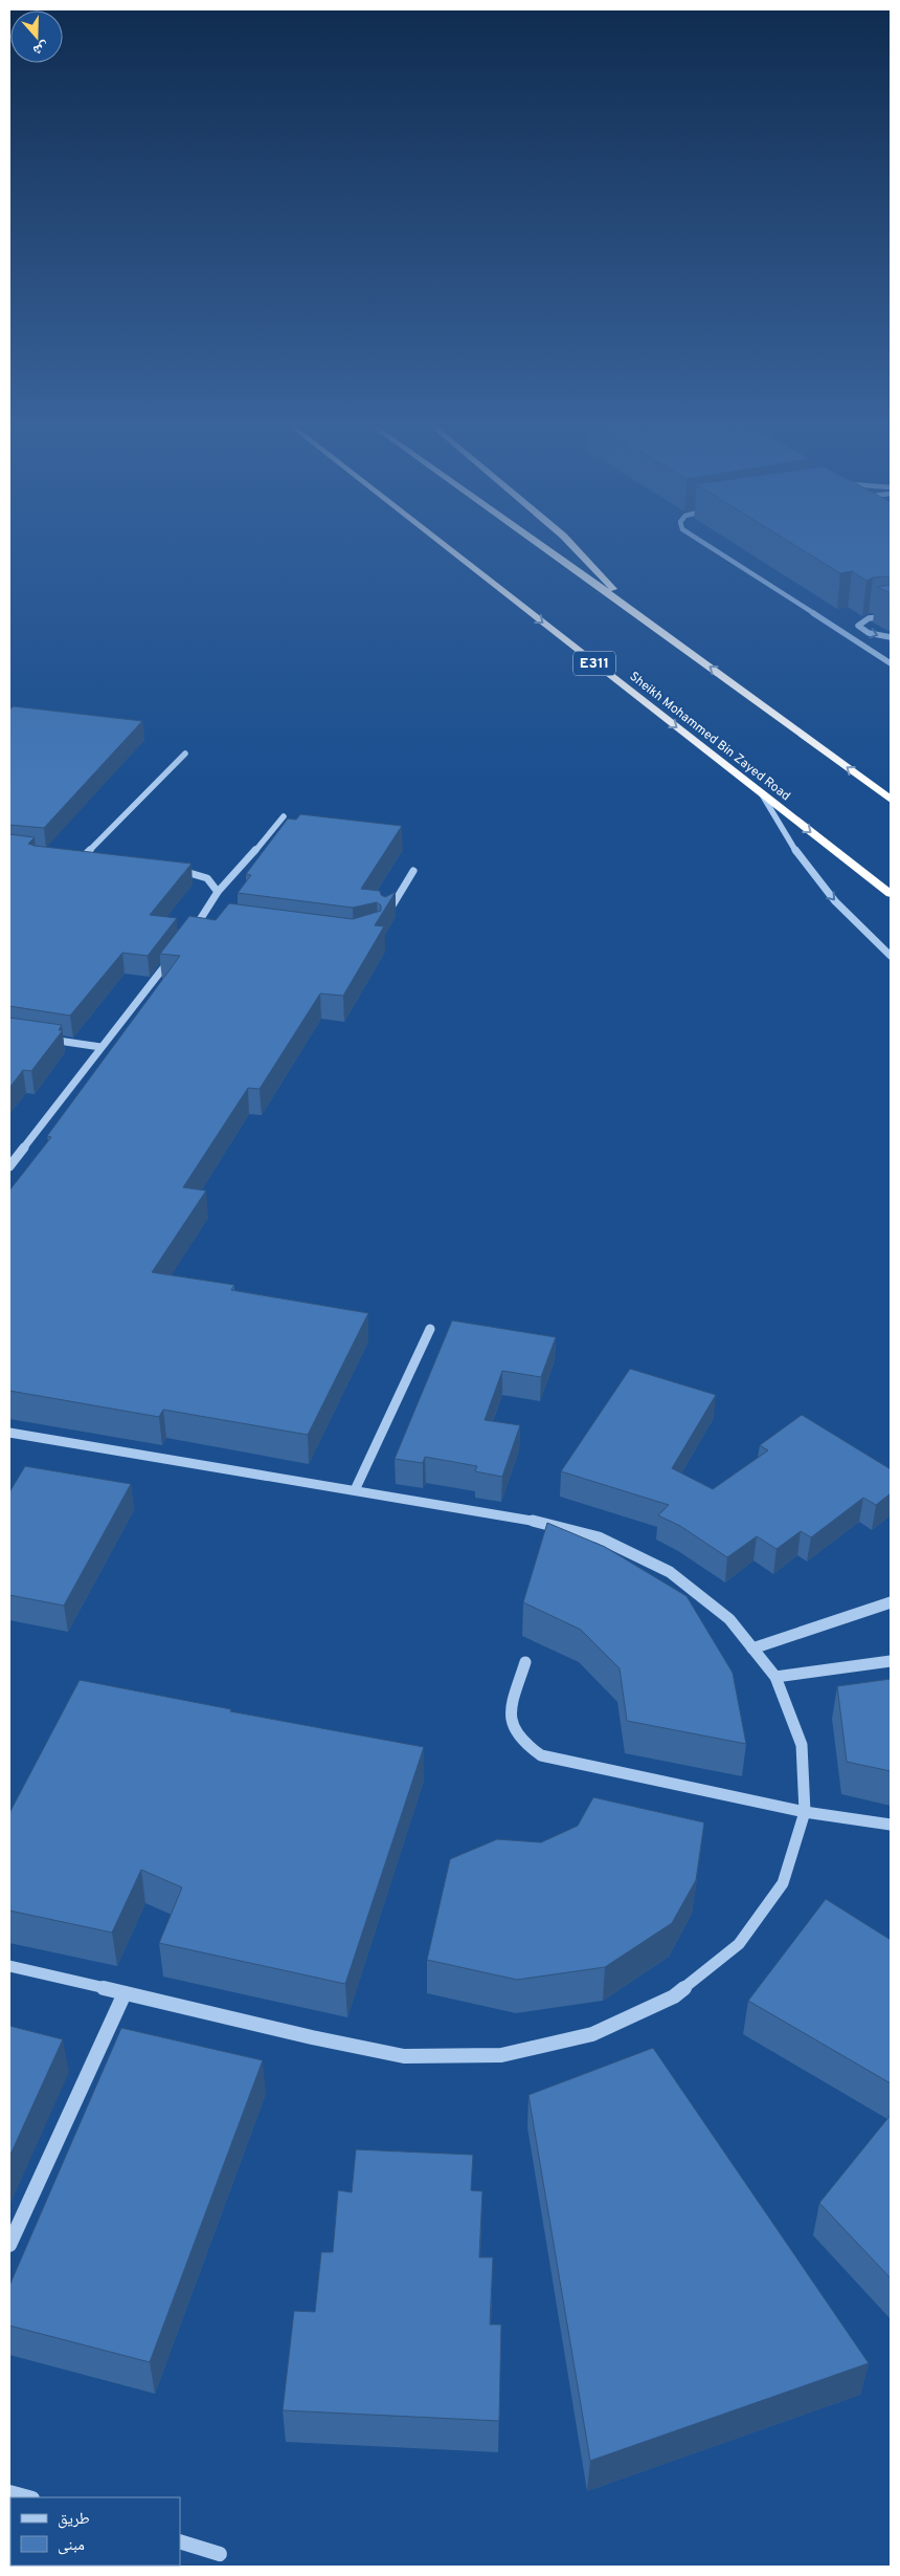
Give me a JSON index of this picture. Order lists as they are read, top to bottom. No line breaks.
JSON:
{"streets":{"highway":["E311","Sheikh Mohammed Bin Zayed Road"]},"legend":["طريق","مبنى"],"north":"bottom"}
